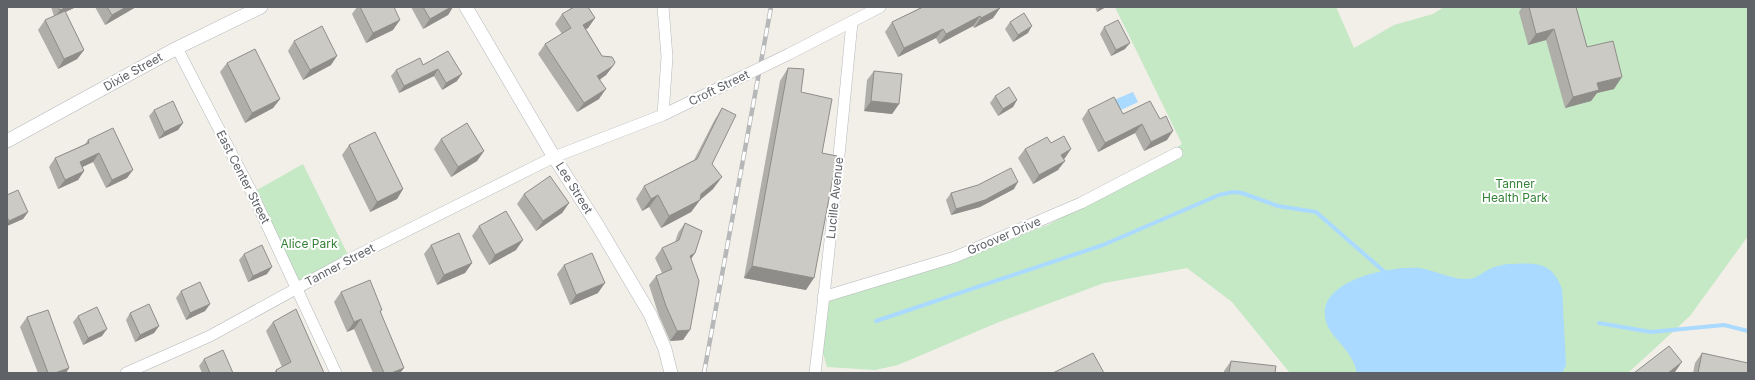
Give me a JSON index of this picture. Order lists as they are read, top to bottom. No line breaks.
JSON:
{"streets":{"street":["Dixie Street","Croft Street","East Center Street","Lee Street","Lucille Avenue","Groover Drive","Tanner Street"]},"crossings":[["Dixie Street","East Center Street"],["Croft Street","Lee Street"],["Croft Street","Lucille Avenue"],["Croft Street","Tanner Street"],["East Center Street","Tanner Street"],["Lee Street","Tanner Street"],["Lucille Avenue","Groover Drive"]],"parks":["Tanner Health Park","Alice Park"]}
